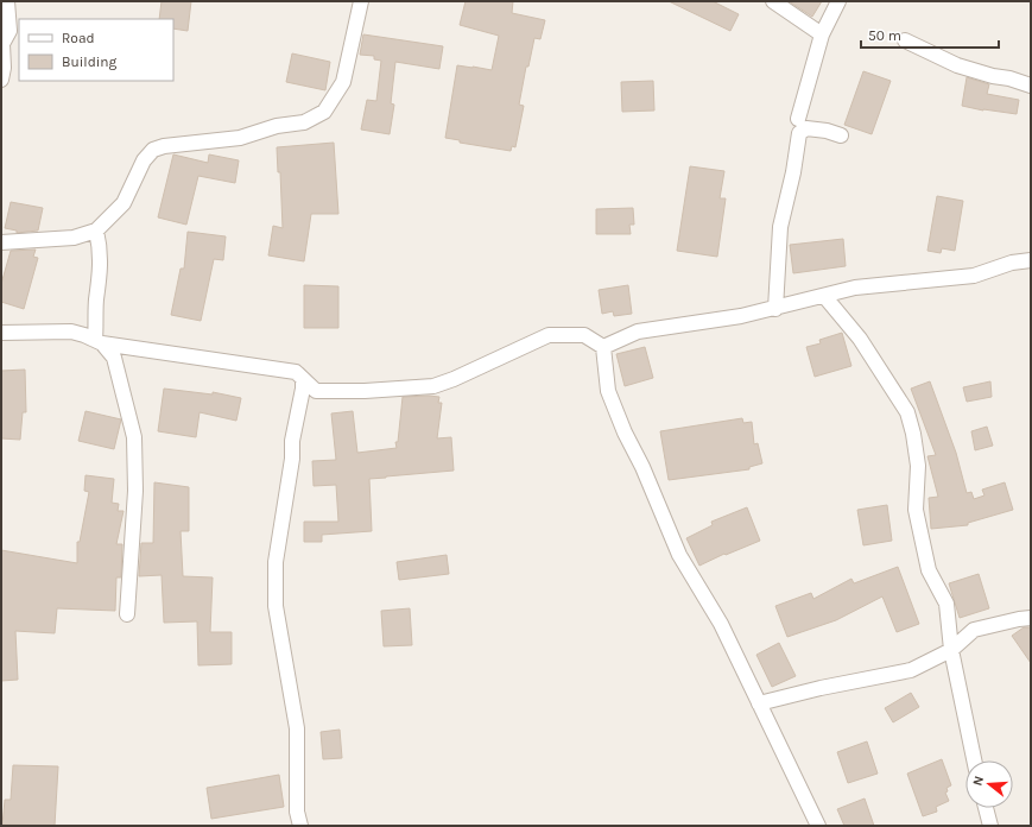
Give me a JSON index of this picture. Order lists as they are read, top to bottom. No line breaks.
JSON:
{"legend":["Road","Building"],"scale_bar":"50 m","north":"left"}
